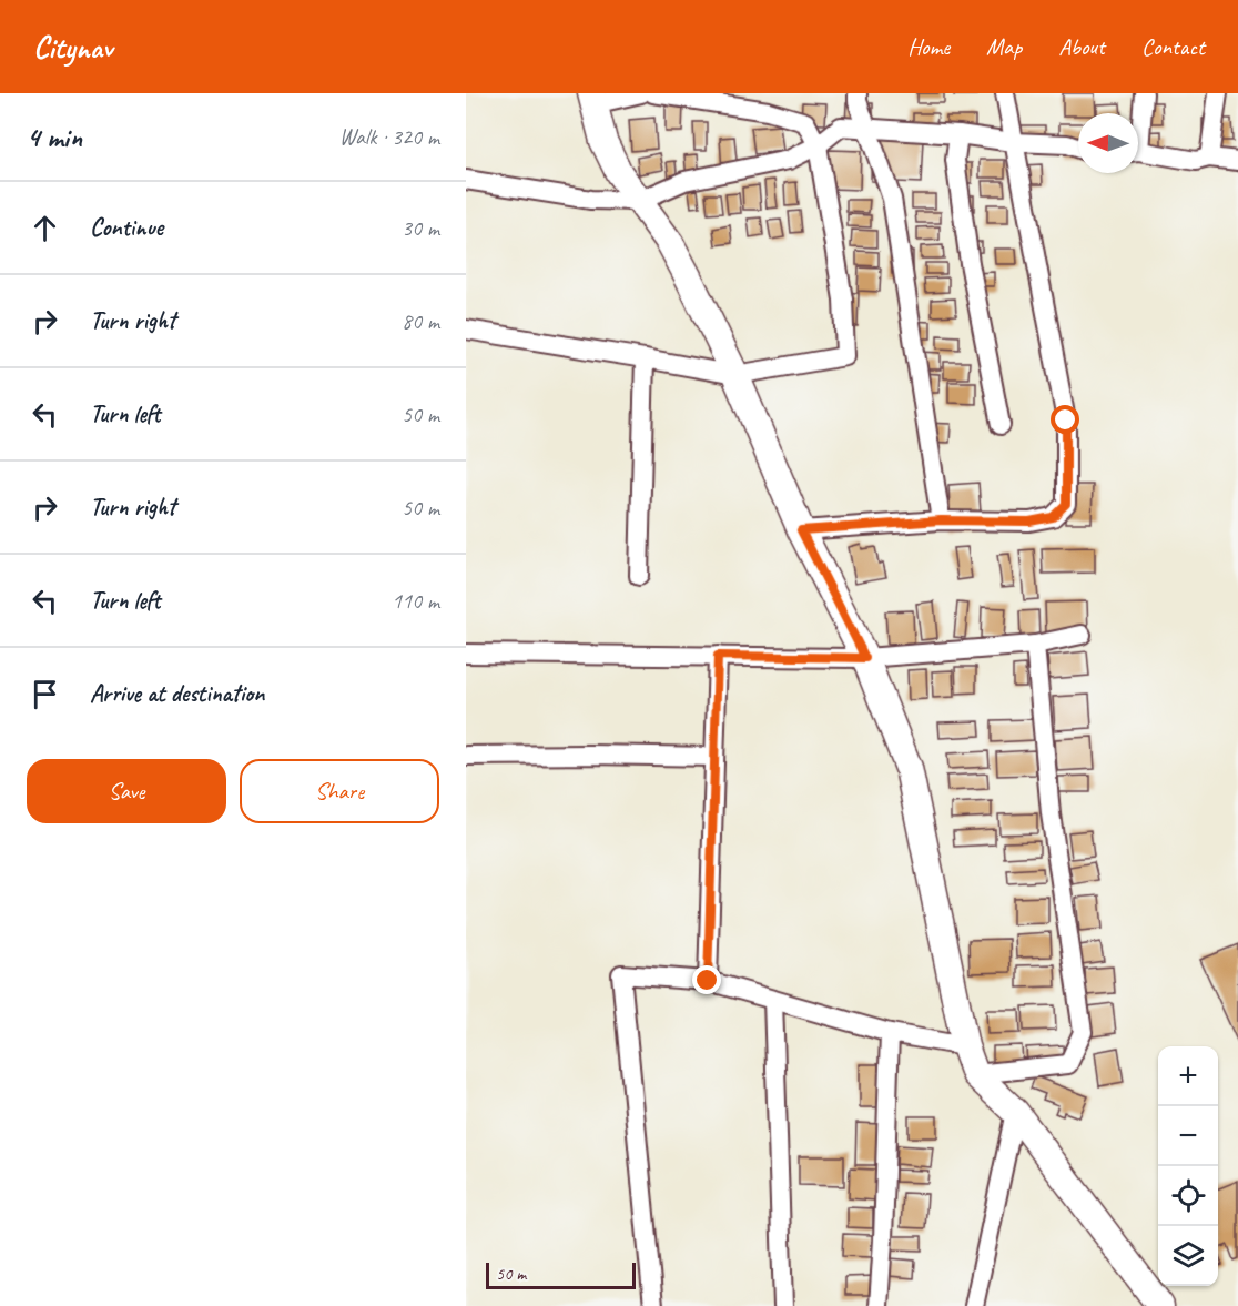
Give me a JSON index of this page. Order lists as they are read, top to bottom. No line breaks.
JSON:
{"scale_bar":"50 m","north":"left","page":{"header":"Citynav","nav":["Home","Map","About","Contact"],"heading":["4 min","Walk · 320 m"],"list":[["Continue","30 m"],["Turn right","80 m"],["Turn left","50 m"],["Turn right","50 m"],["Turn left","110 m"],"Arrive at destination"],"buttons":["Save","Share"],"map_buttons":["+","−"],"scale":"50 m"}}
